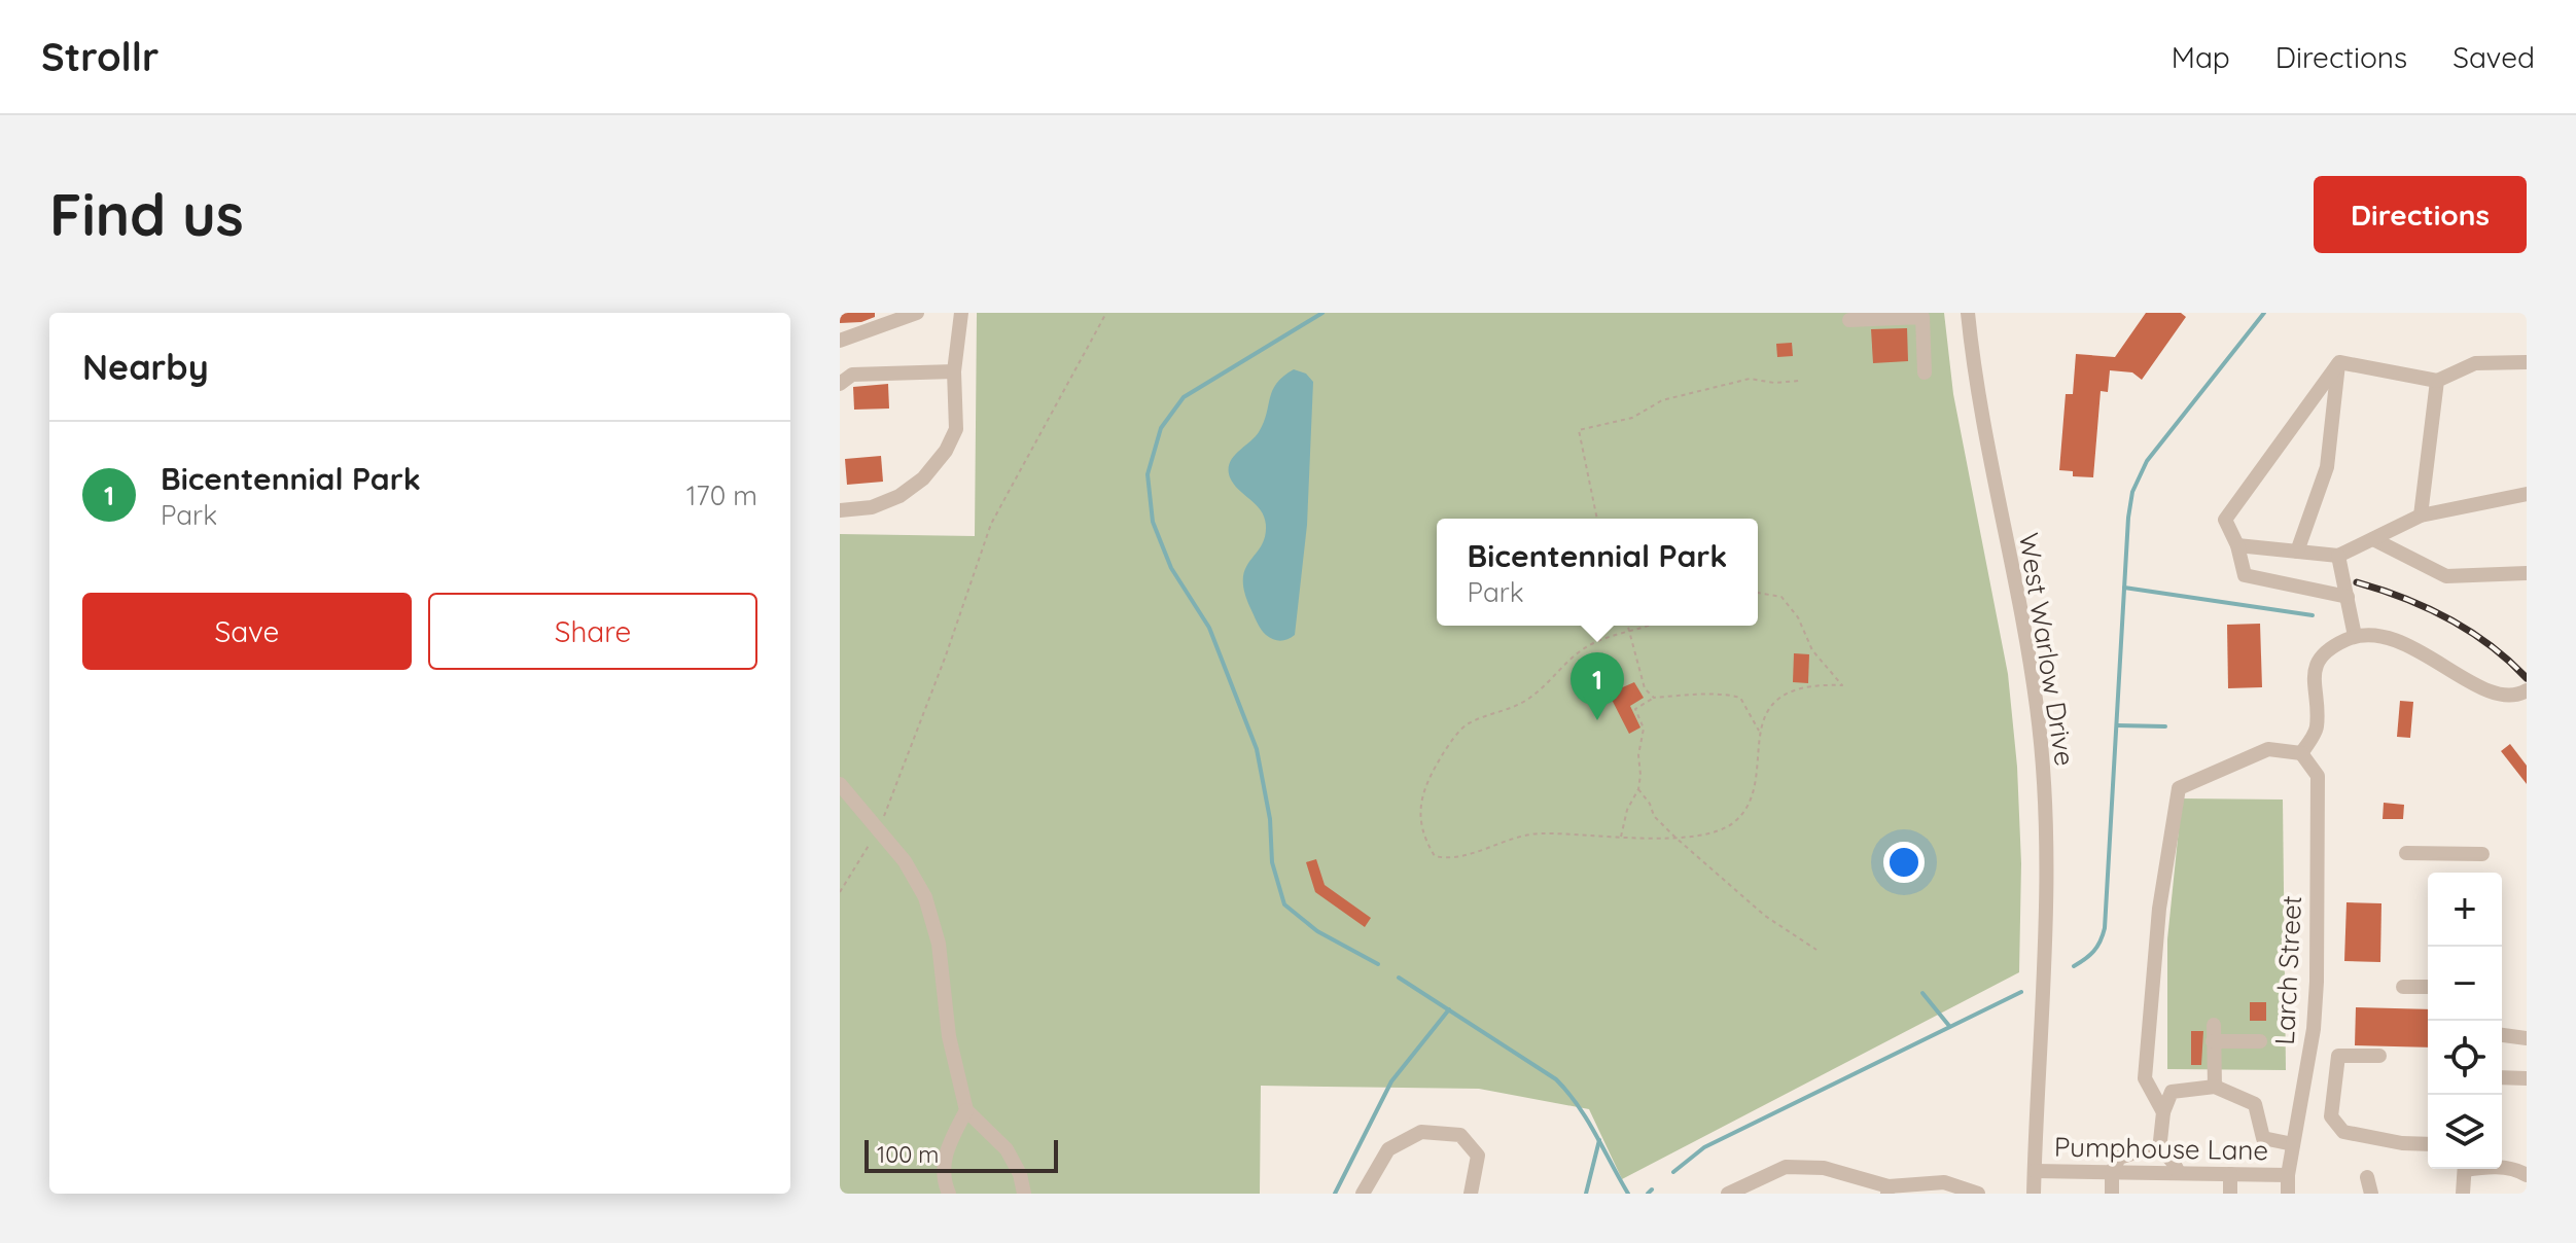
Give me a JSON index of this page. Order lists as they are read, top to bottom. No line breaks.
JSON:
{"streets":{"street":["West Warlow Drive","Larch Street","Pumphouse Lane"]},"crossings":[["West Warlow Drive","Pumphouse Lane"],["Larch Street","Pumphouse Lane"]],"scale_bar":"100 m","page":{"header":"Strollr","nav":["Map","Directions","Saved"],"buttons":["Directions",["Save","Share"]],"title":"Find us","heading":"Nearby","list":[{"mark":"1","name":"Bicentennial Park","note":"Park","value":"170 m"}],"popup":["Bicentennial Park","Park"],"pins":"1","map_buttons":["+","−"],"scale":"100 m"}}
